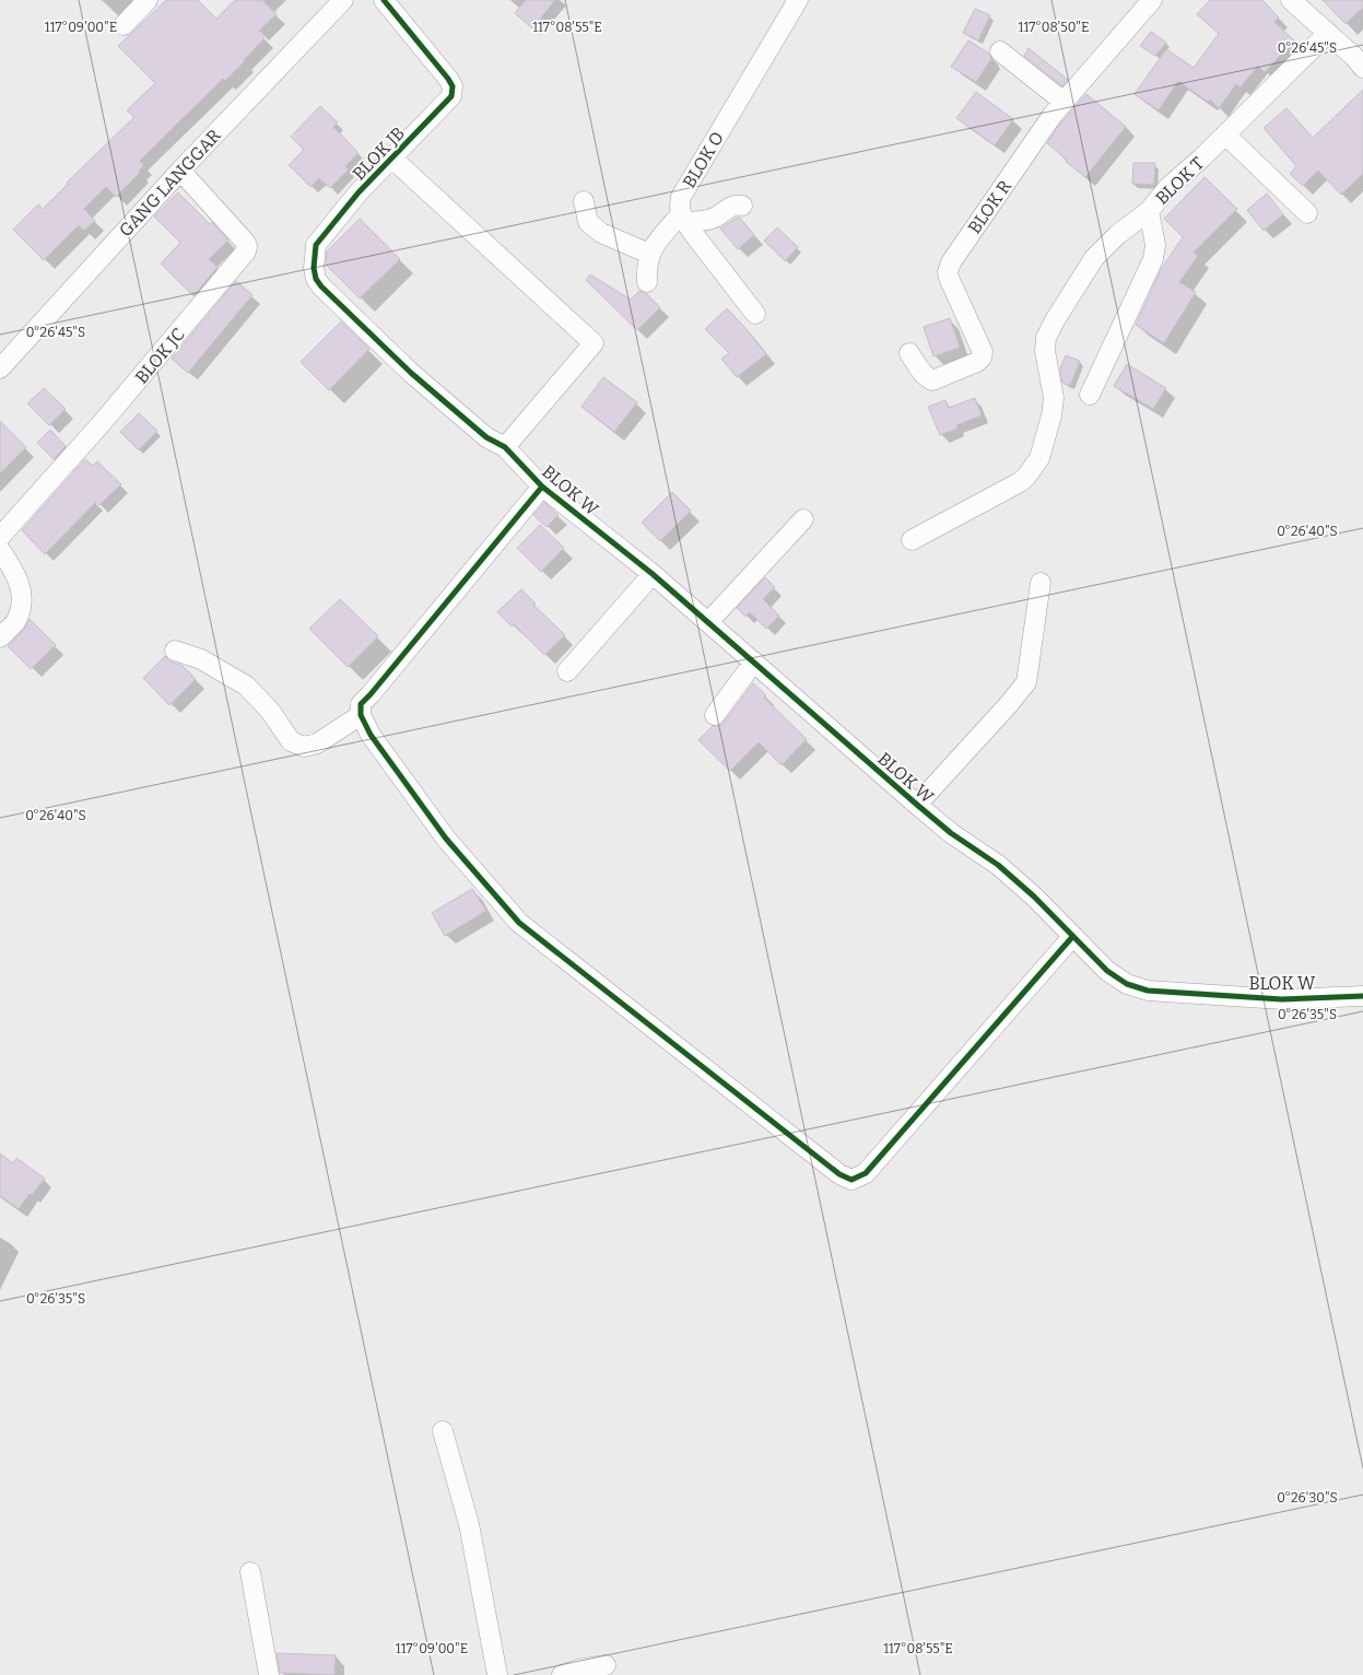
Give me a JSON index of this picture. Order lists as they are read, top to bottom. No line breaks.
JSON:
{"streets":{"street":["BLOK JB","BLOK O","BLOK T","GANG LANGGAR","BLOK R","BLOK JC","BLOK W"]},"crossings":[["BLOK JB","BLOK W"],["GANG LANGGAR","BLOK JC"]],"coordinates":["117°09'00\"E","117°08'55\"E","117°08'50\"E","0°26'45\"S","0°26'40\"S","0°26'35\"S","0°26'30\"S"]}
